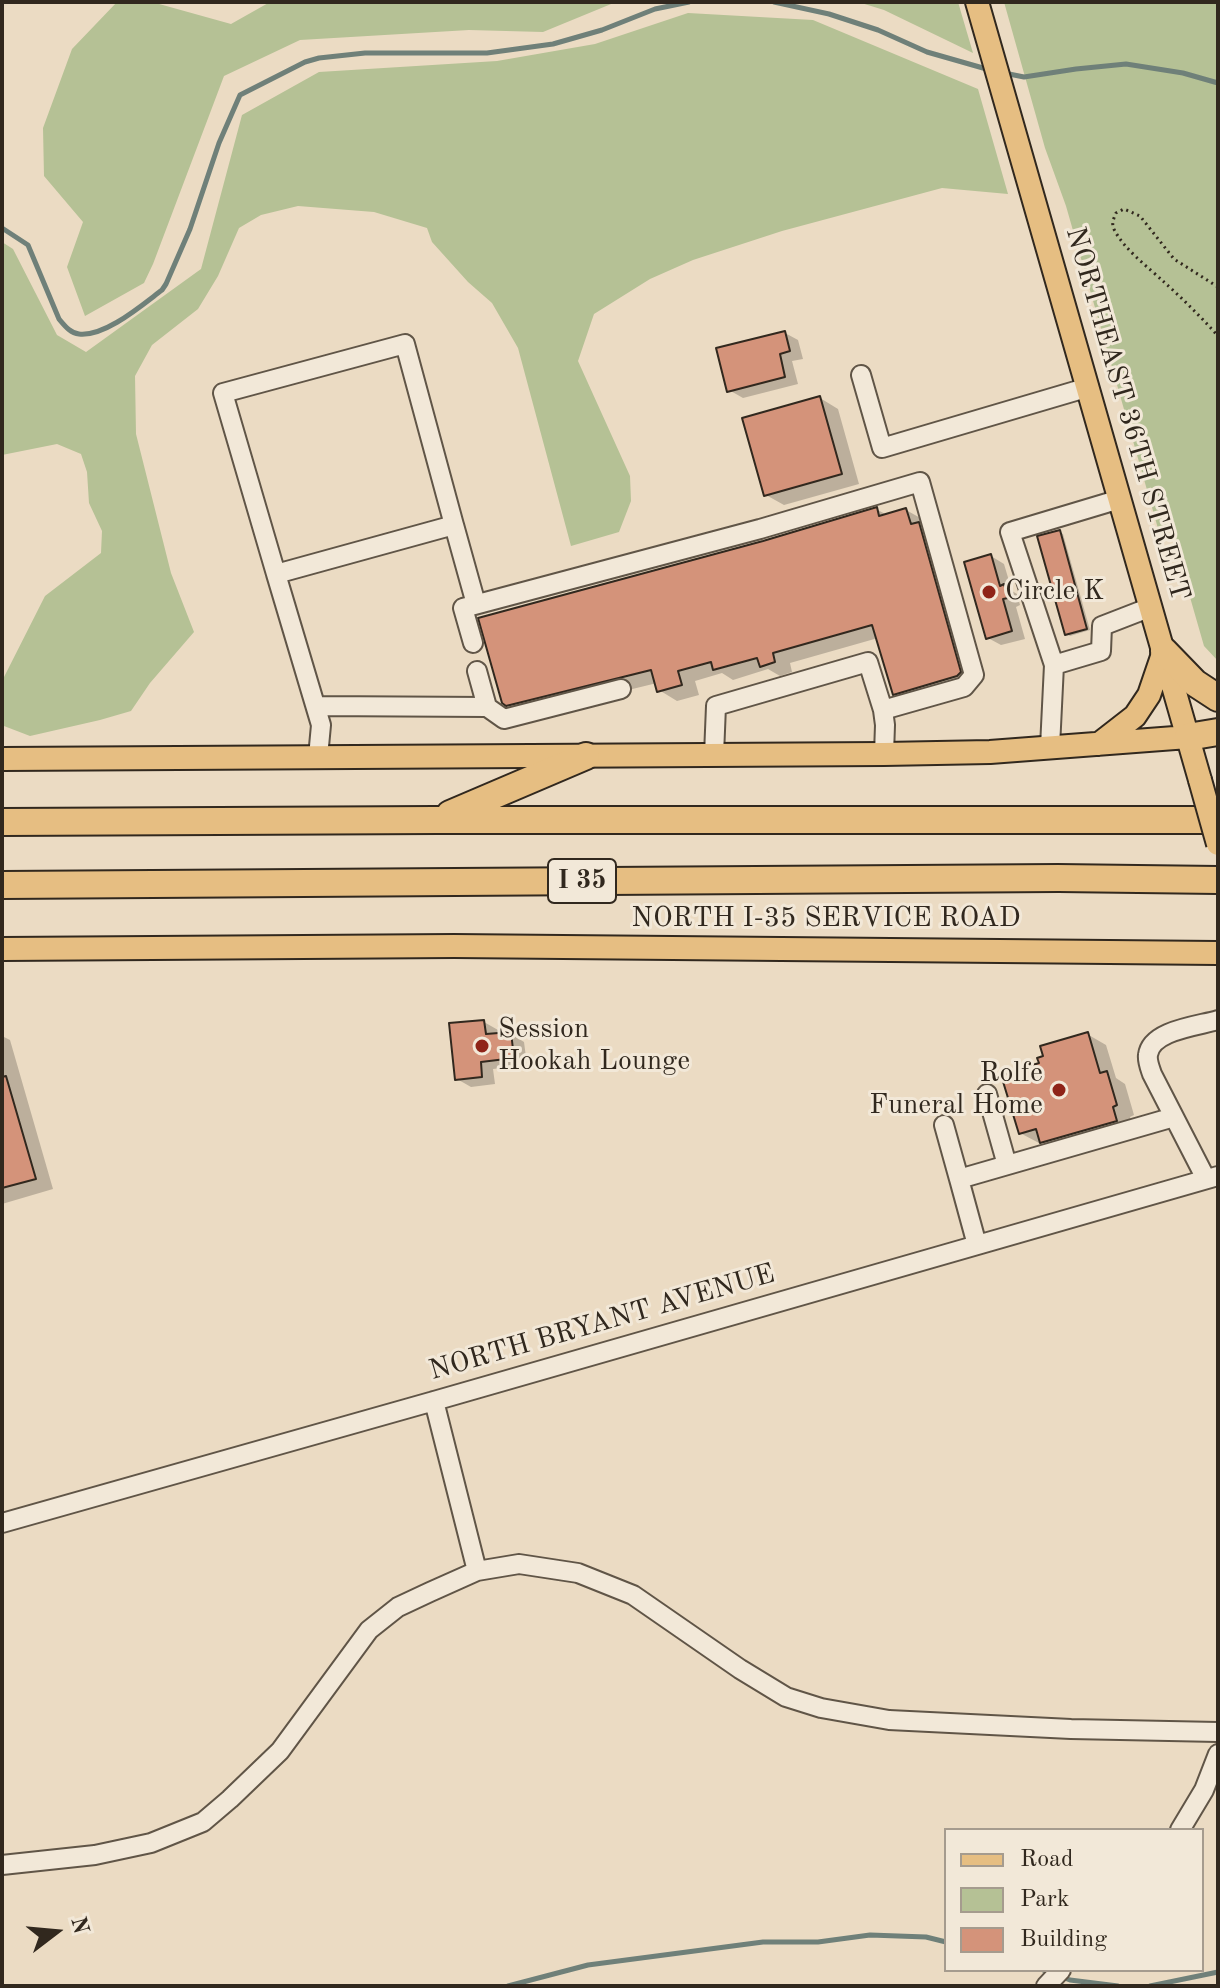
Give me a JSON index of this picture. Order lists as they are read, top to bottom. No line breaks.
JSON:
{"streets":{"highway":["I 35"],"main road":["NORTHEAST 36TH STREET","NORTH I-35 SERVICE ROAD"],"street":["NORTH BRYANT AVENUE"]},"places":["Circle K","Session Hookah Lounge","Rolfe Funeral Home"],"legend":["Road","Park","Building"],"north":"right"}
